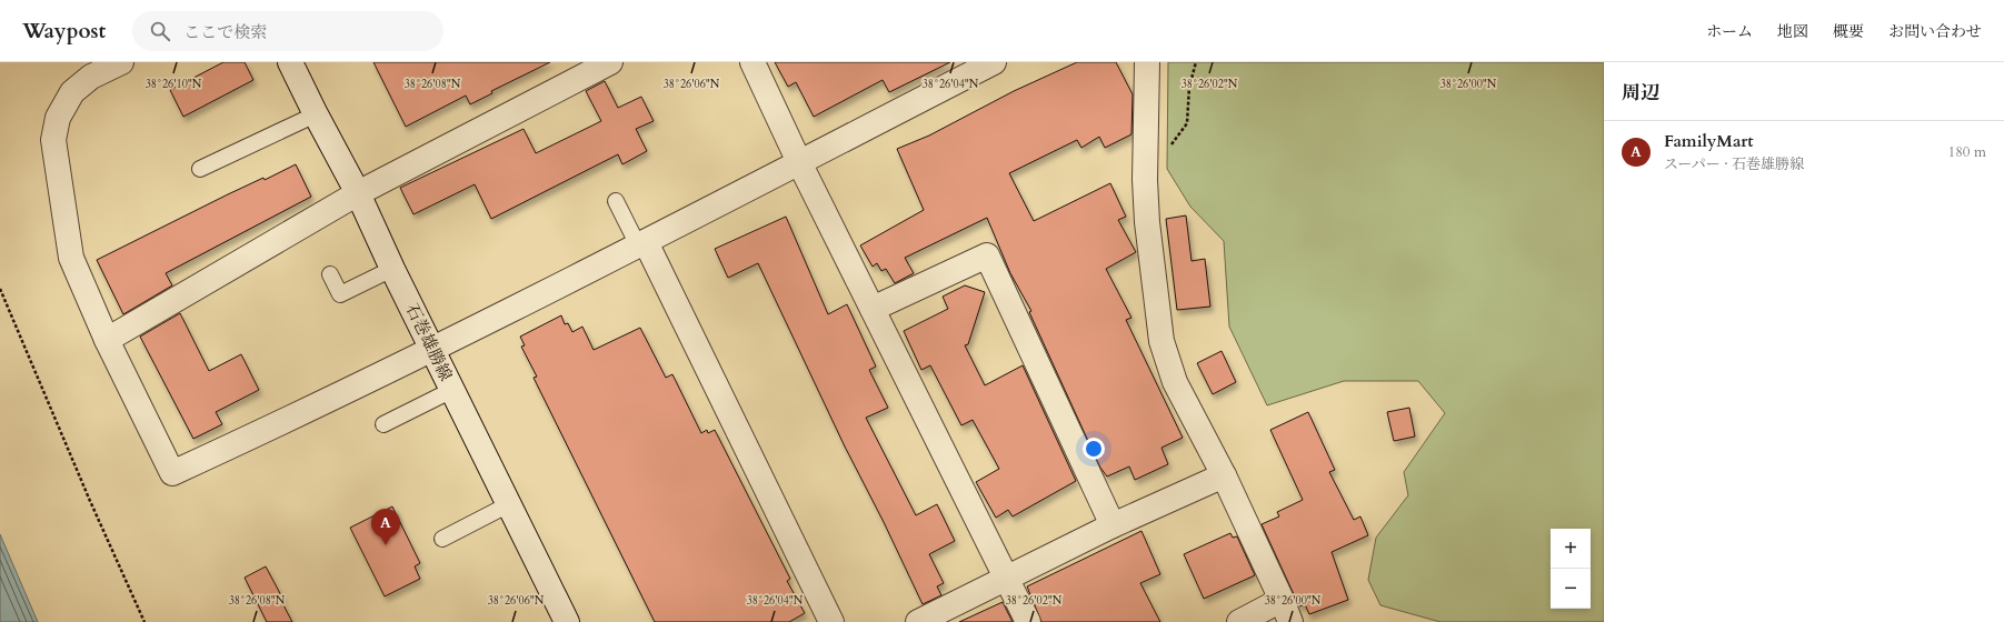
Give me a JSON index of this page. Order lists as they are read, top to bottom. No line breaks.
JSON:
{"streets":{"street":["石巻雄勝線"]},"page":{"header":"Waypost","search":"ここで検索","nav":["ホーム","地図","概要","お問い合わせ"],"heading":"周辺","list":[{"mark":"A","name":"FamilyMart","note":"スーパー · 石巻雄勝線","value":"180 m"}],"pins":"A","map_buttons":["+","−"]},"coordinates":["38°26'10\"N","38°26'08\"N","38°26'06\"N","38°26'04\"N","38°26'02\"N","38°26'00\"N"]}
